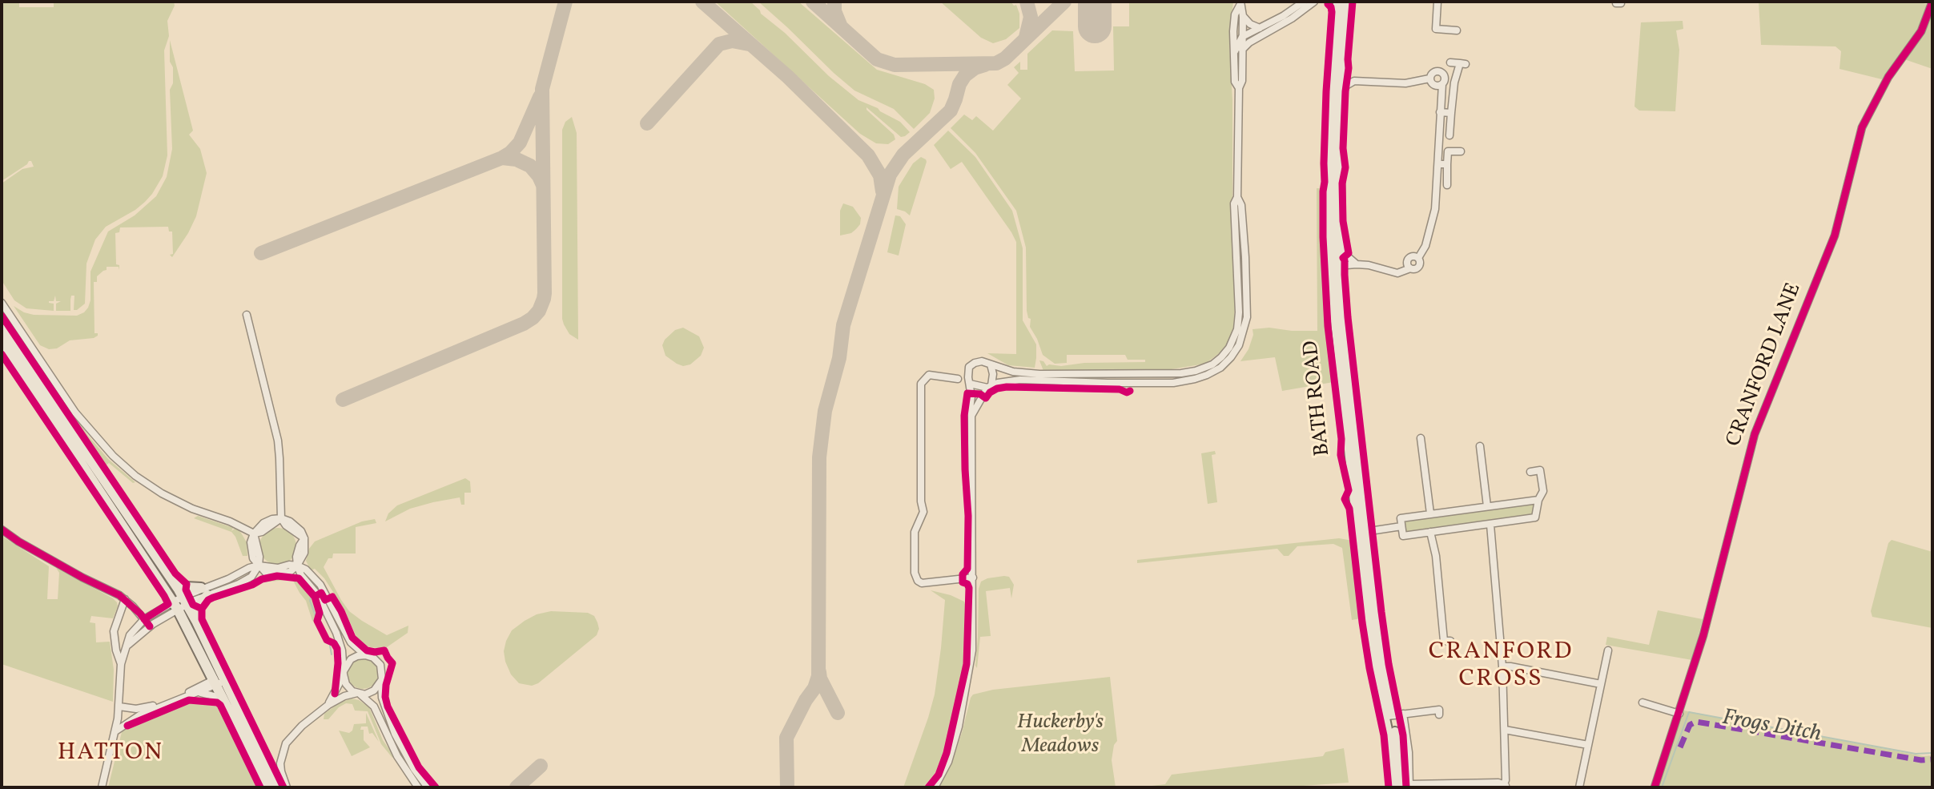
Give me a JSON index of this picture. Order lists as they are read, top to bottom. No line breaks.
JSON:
{"streets":{"highway":["BATH ROAD"],"street":["CRANFORD LANE"]},"districts":["CRANFORD CROSS","HATTON"],"water":["Frogs Ditch"],"parks":["Huckerby's Meadows"]}
